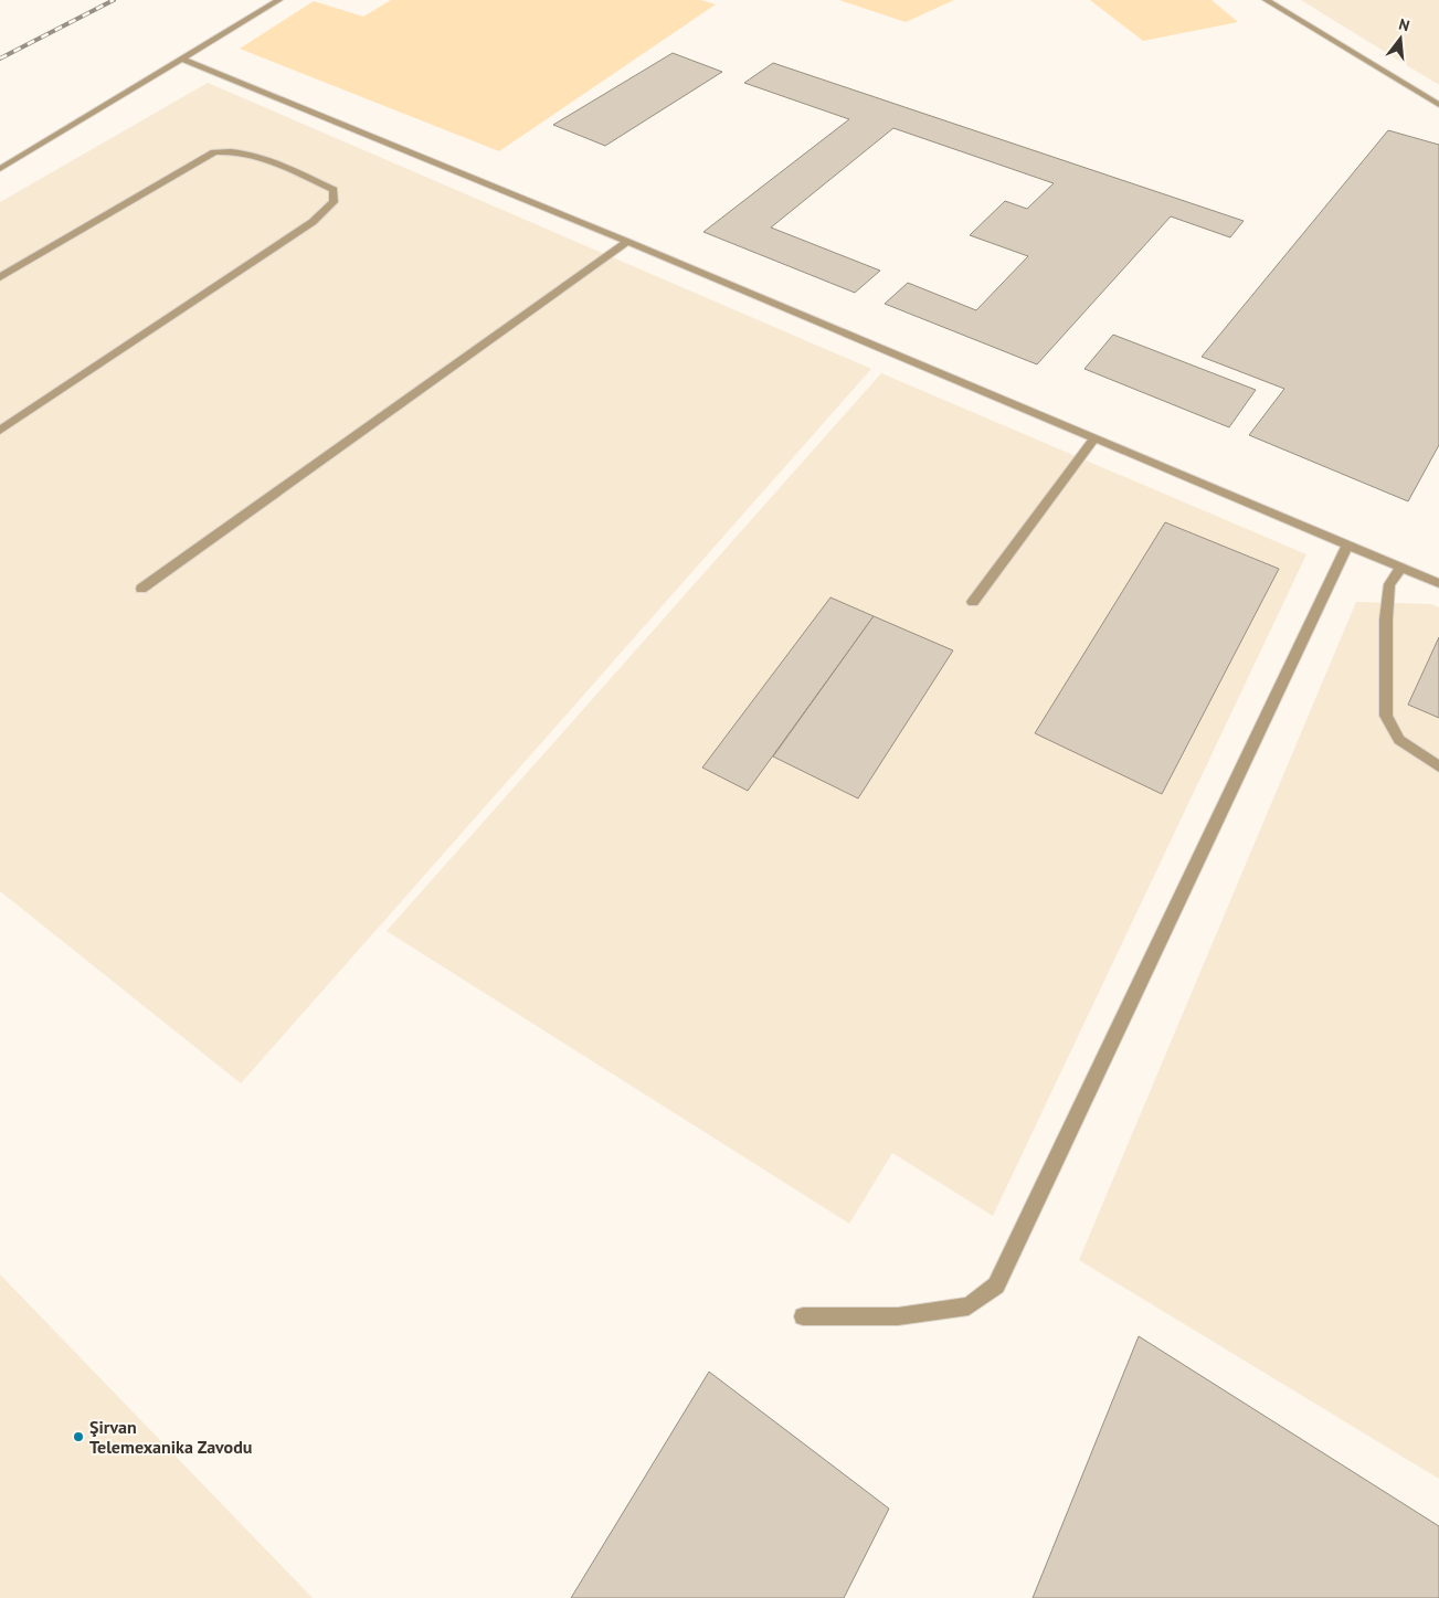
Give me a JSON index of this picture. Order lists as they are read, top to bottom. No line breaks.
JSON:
{"places":["Şirvan Telemexanika Zavodu"],"north":"top"}
